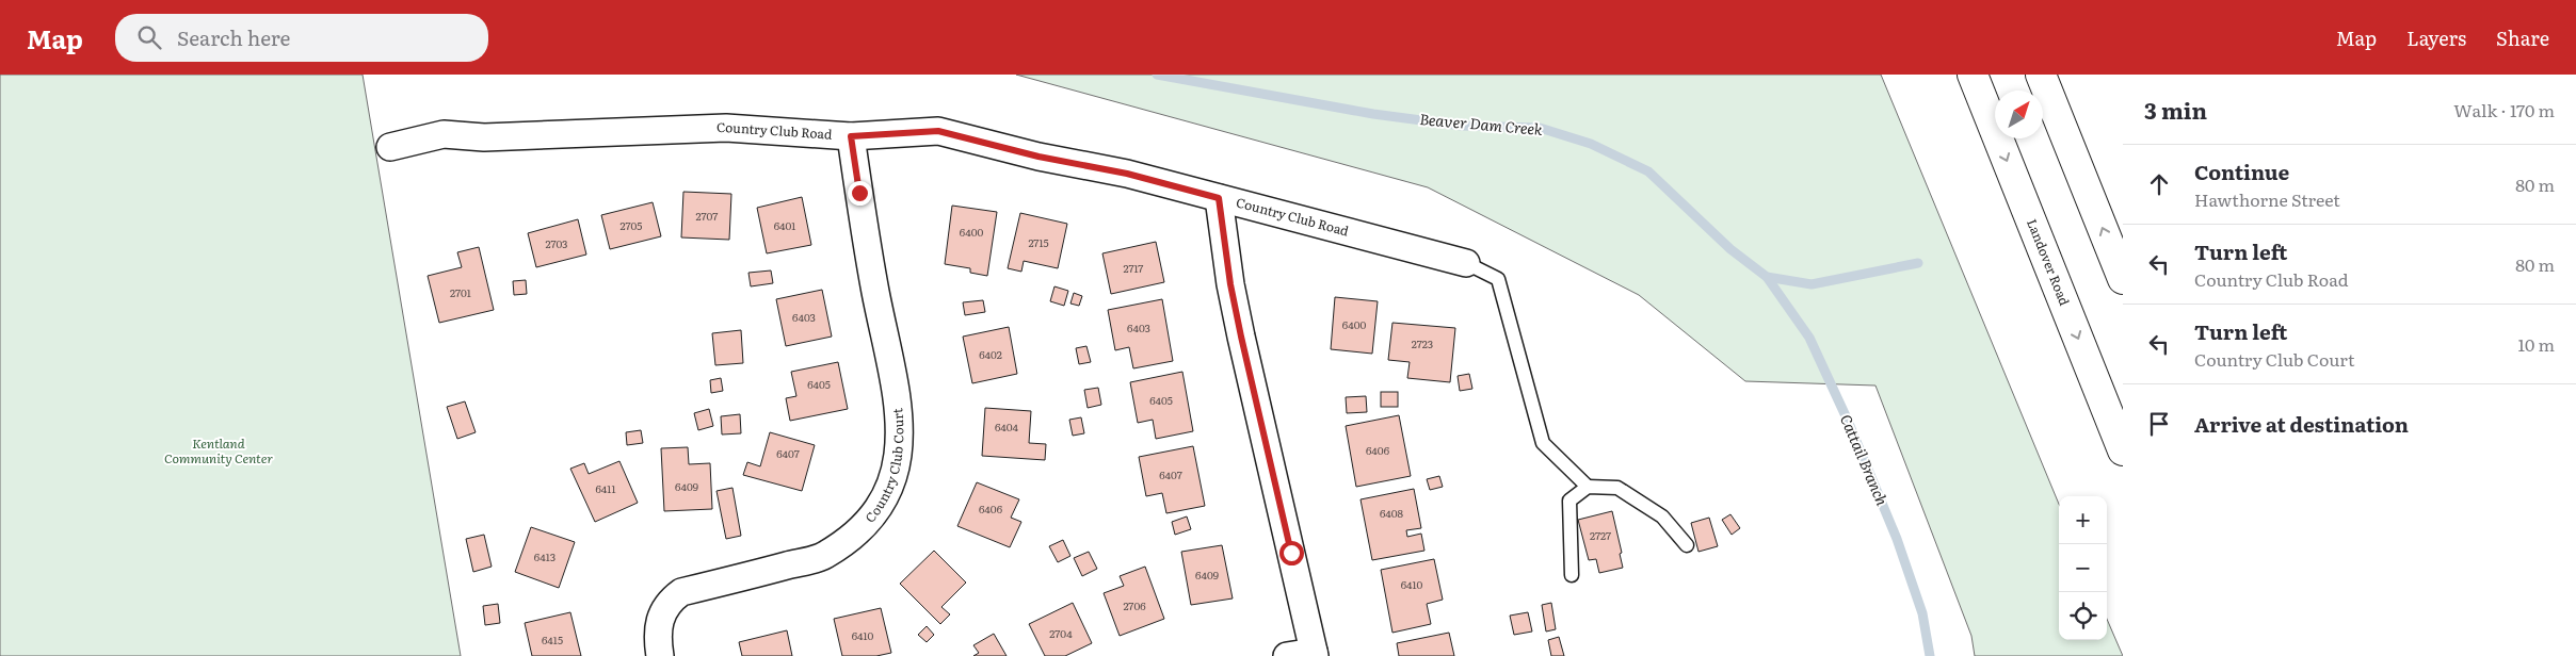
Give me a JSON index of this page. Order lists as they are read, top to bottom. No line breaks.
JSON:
{"streets":{"main road":["Landover Road"],"street":["Country Club Road","Country Club Court"]},"crossings":[["Country Club Road","Country Club Court"]],"water":["Beaver Dam Creek","Cattail Branch"],"parks":["Kentland Community Center"],"house_numbers":["2707","2705","6401","6400","2715","2703","2717","2701","6403","6400","6403","2723","6402","6405","6405","6404","6406","6407","6407","6409","6411","6406","6408","2727","6413","6409","6410","2706","2704","6410","6415"],"north":"top right","page":{"header":"Map","search":"Search here","nav":["Map","Layers","Share"],"heading":["3 min","Walk · 170 m"],"list":[["Continue","Hawthorne Street","80 m"],["Turn left","Country Club Road","80 m"],["Turn left","Country Club Court","10 m"],"Arrive at destination"],"map_buttons":["+","−"]}}
